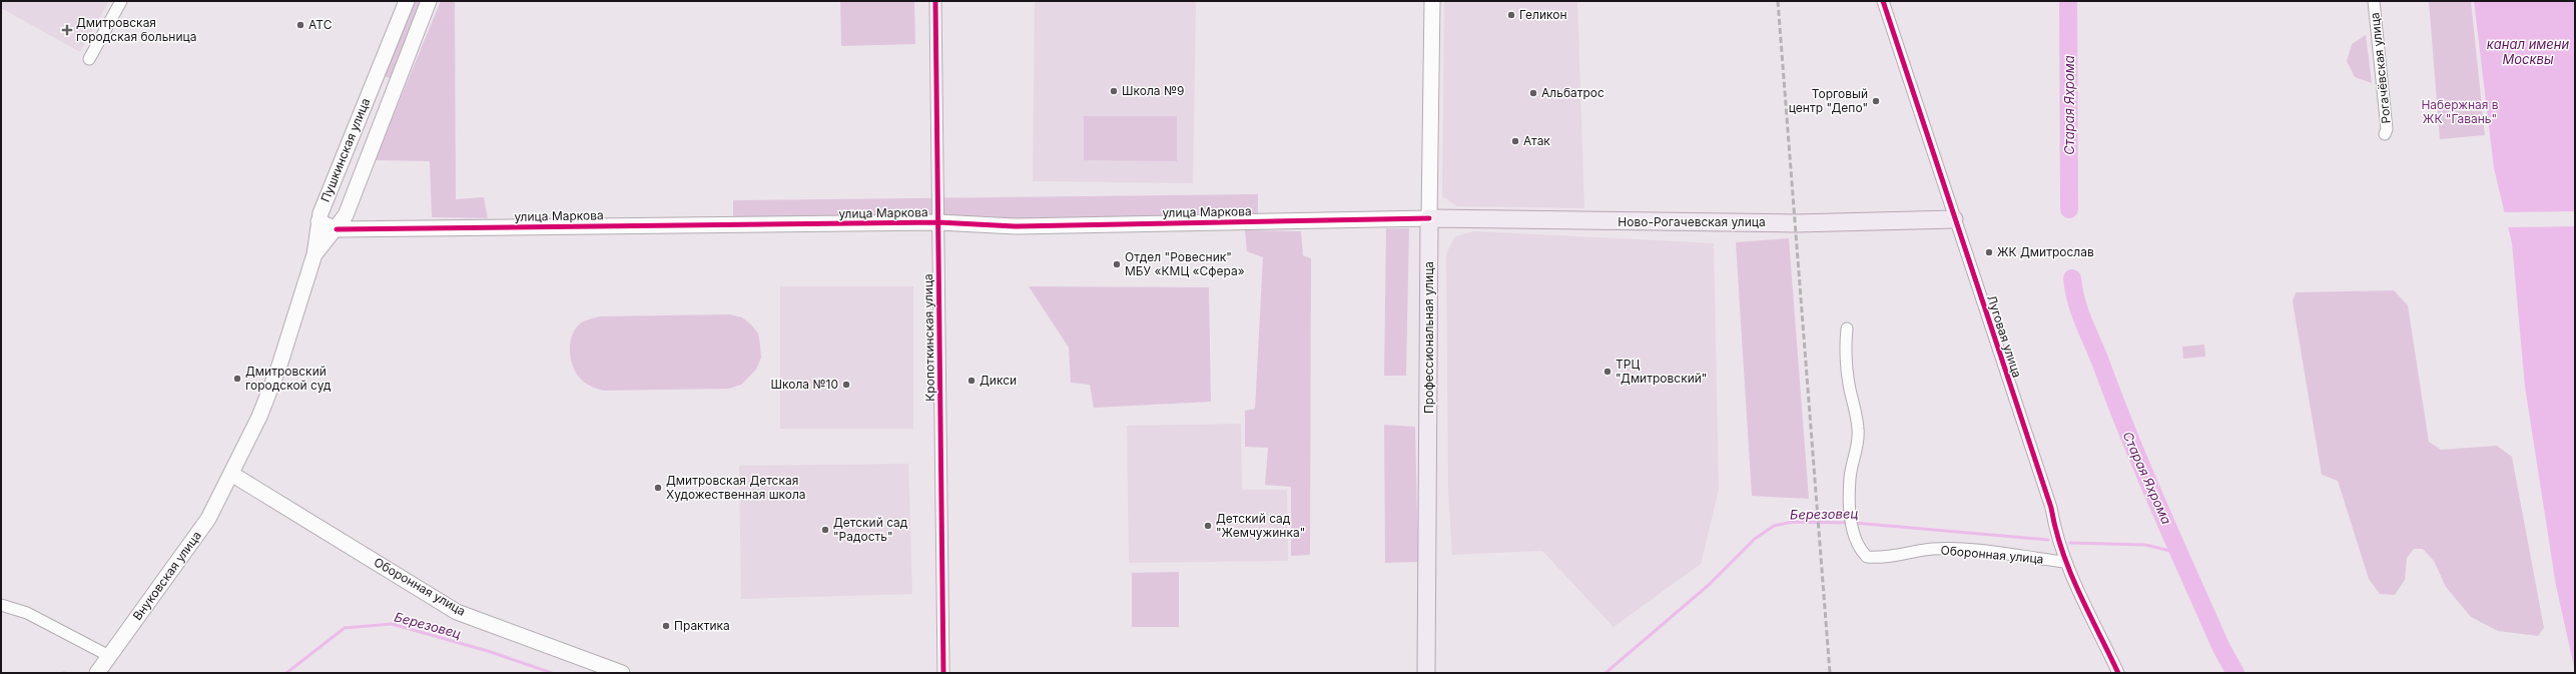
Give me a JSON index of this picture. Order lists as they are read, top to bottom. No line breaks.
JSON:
{"streets":{"main road":["Ново-Рогачевская улица","Профессиональная улица"],"street":["Рогачёвская улица","Пушкинская улица","улица Маркова","Луговая улица","Кропоткинская улица","Оборонная улица","Внуковская улица"]},"crossings":[["Пушкинская улица","улица Маркова"],["Пушкинская улица","Оборонная улица"],["Пушкинская улица","Внуковская улица"],["улица Маркова","Ново-Рогачевская улица"],["улица Маркова","Кропоткинская улица"],["улица Маркова","Профессиональная улица"],["Ново-Рогачевская улица","Луговая улица"],["Ново-Рогачевская улица","Профессиональная улица"],["Луговая улица","Оборонная улица"],["Оборонная улица","Внуковская улица"]],"water":["канал имени Москвы","Старая Яхрома","Березовец"],"parks":["Набержная в ЖК \"Гавань\""],"places":{"other":["Геликон","АТС","Школа №9","Альбатрос","Торговый центр \"Депо\"","Атак","ЖК Дмитрослав","Отдел \"Ровесник\" МБУ «КМЦ «Сфера»","ТРЦ \"Дмитровский\"","Дмитровский городской суд","Дикси","Школа №10","Дмитровская Детская Художественная школа","Детский сад \"Жемчужинка\"","Детский сад \"Радость\"","Практика"],"health":["Дмитровская городская больница"]}}
